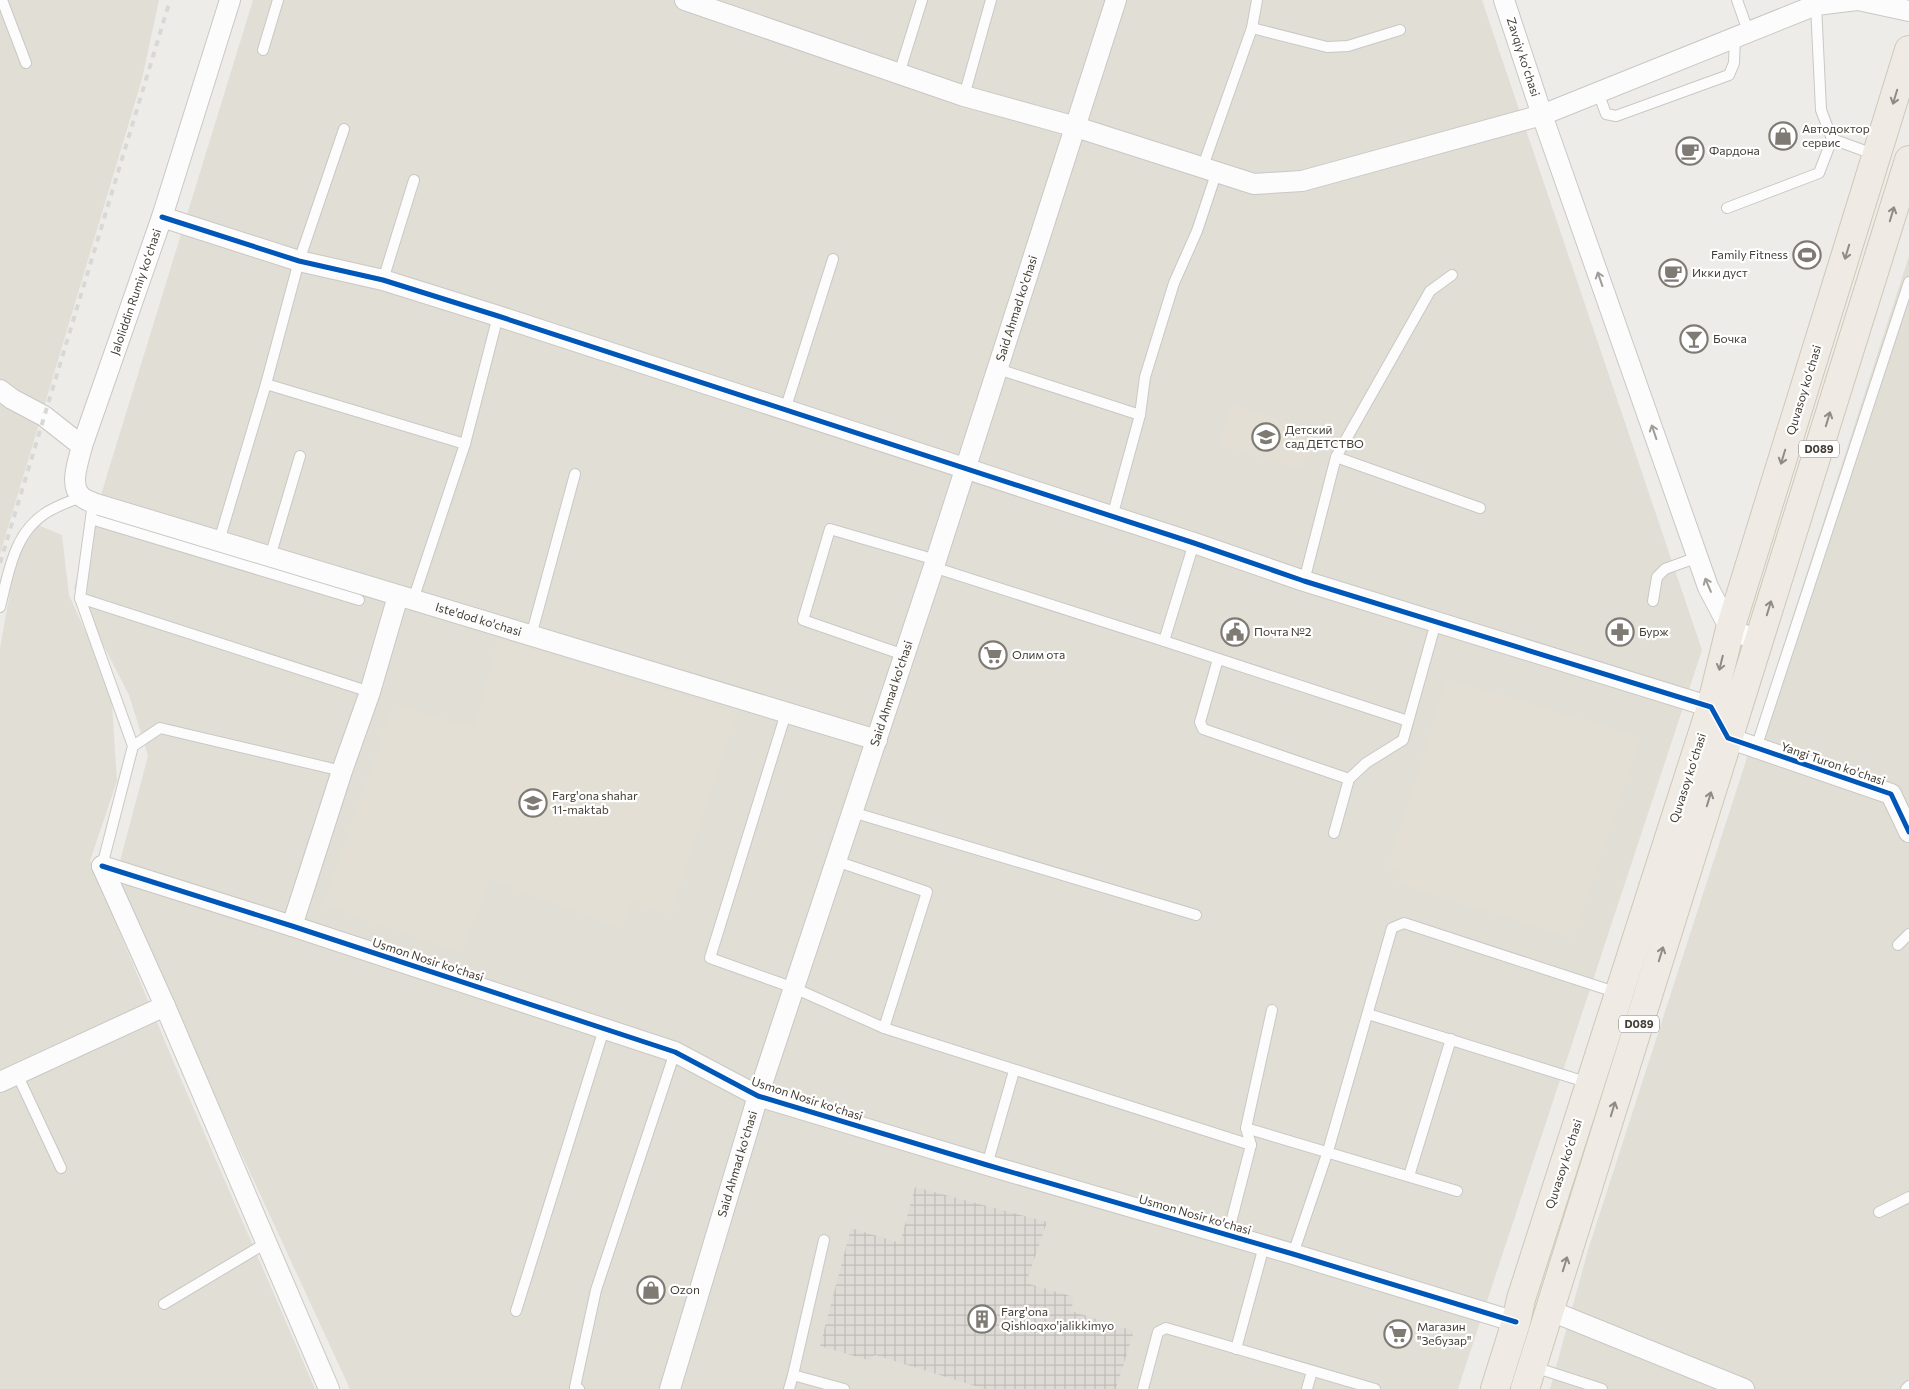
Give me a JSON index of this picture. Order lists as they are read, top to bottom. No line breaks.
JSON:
{"streets":{"main road":["Quvasoy koʻchasi","D089"],"street":["Zavqiy koʻchasi","Jaloliddin Rumiy koʻchasi","Said Ahmad ko'chasi","Iste'dod ko'chasi","Yangi Turon ko'chasi","Usmon Nosir ko'chasi"]},"crossings":[["Zavqiy koʻchasi","Quvasoy koʻchasi"],["Jaloliddin Rumiy koʻchasi","Iste'dod ko'chasi"],["Said Ahmad ko'chasi","Iste'dod ko'chasi"],["Said Ahmad ko'chasi","Usmon Nosir ko'chasi"],["Quvasoy koʻchasi","Yangi Turon ko'chasi"],["Quvasoy koʻchasi","Usmon Nosir ko'chasi"]],"one_way":["Zavqiy koʻchasi"],"places":{"shop":["Автодоктор сервис","Ozon"],"cafe":["Фардона","Икки дуст"],"sports":["Family Fitness"],"bar":["Бочка"],"school or university":["Детский сад ДЕТСТВО","Farg'ona shahar 11-maktab"],"public building":["Почта №2"],"pharmacy":["Бурж"],"supermarket":["Олим ота","Магазин \"Зебузар\""],"building":["Farg'ona Qishloqxo'jalikkimyo"]}}
